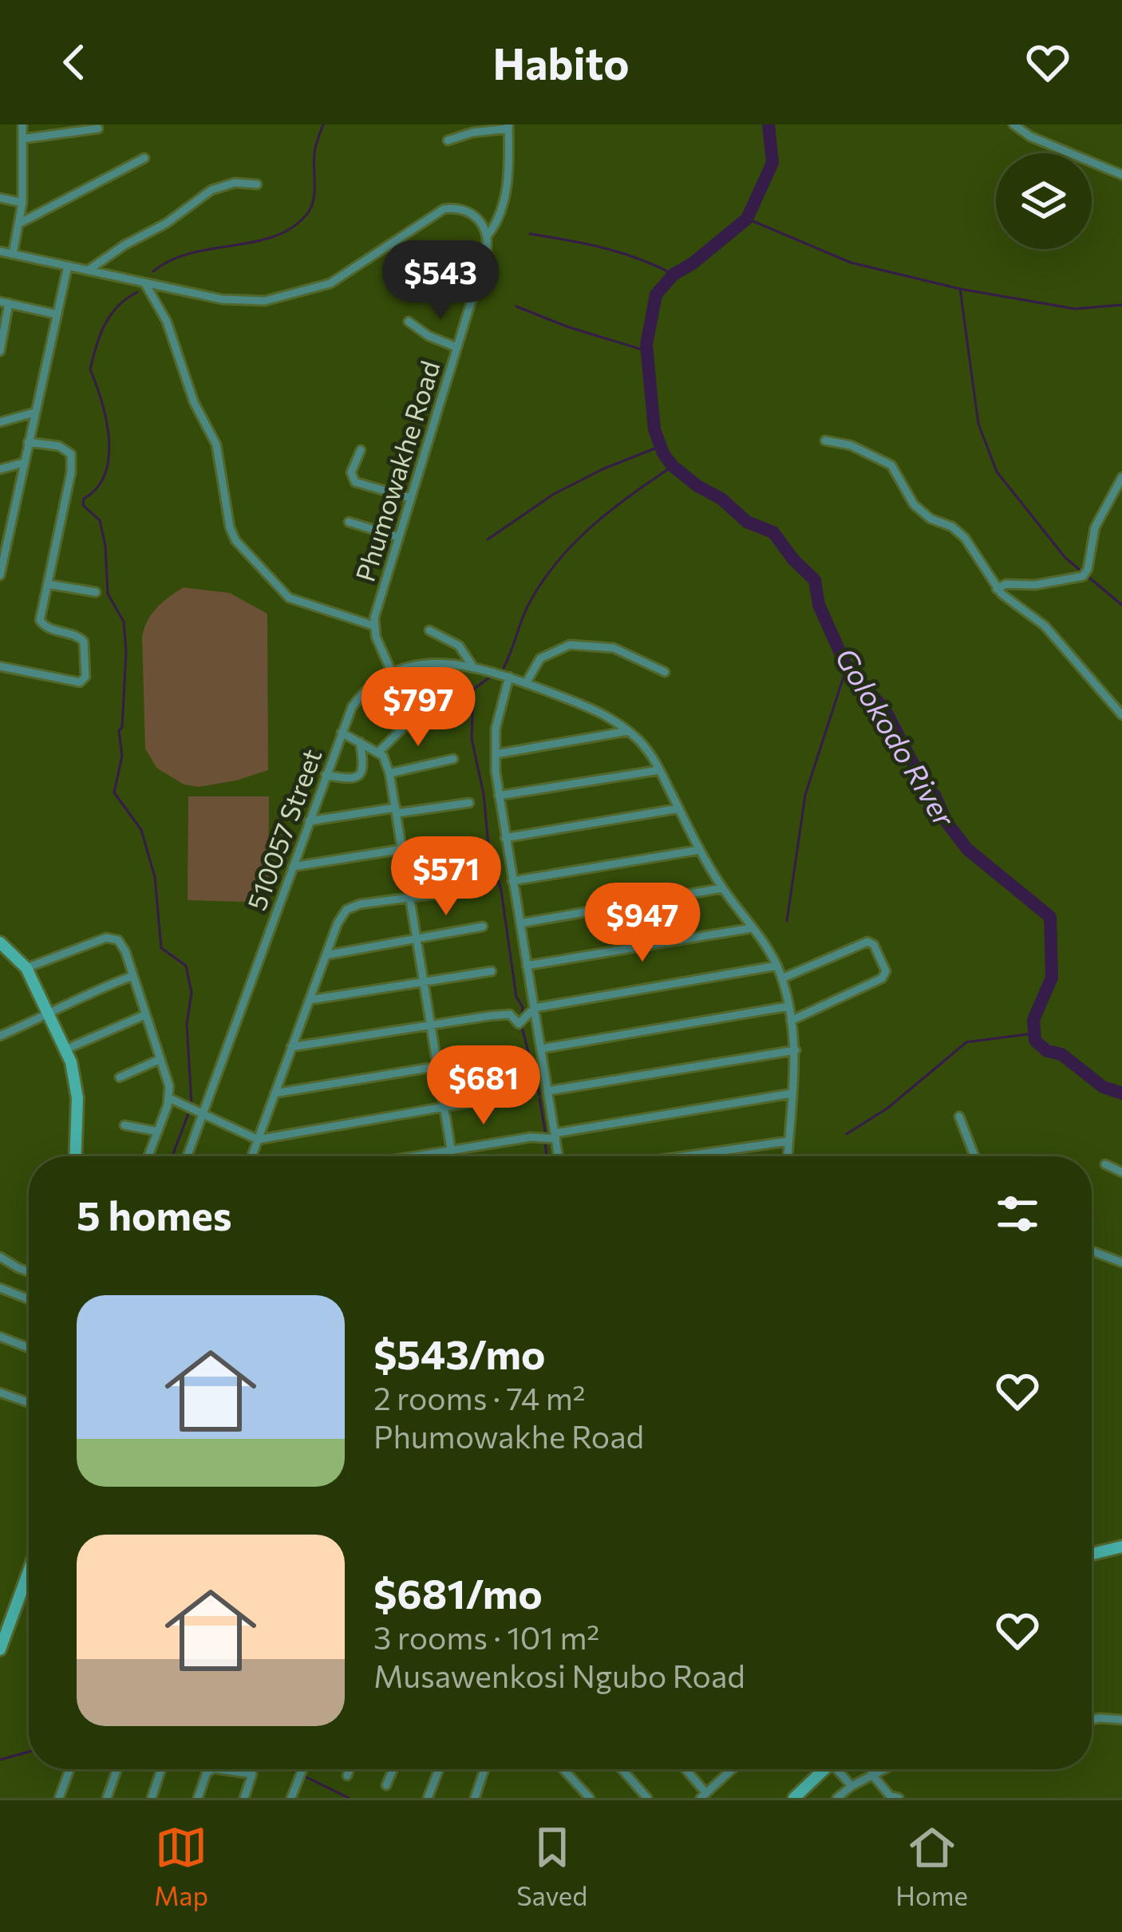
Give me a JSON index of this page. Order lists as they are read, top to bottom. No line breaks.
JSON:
{"streets":{"street":["Phumowakhe Road","510057 Street"]},"water":["Golokodo River"],"page":{"header":"Habito","price":["$543","$797","$571","$947","$681"],"heading":"5 homes","list":[{"name":"$543/mo","note":"2 rooms · 74 m² · Phumowakhe Road"},{"name":"$681/mo","note":"3 rooms · 101 m² · Musawenkosi Ngubo Road"}],"tabs":["Map","Saved","Home"]}}
